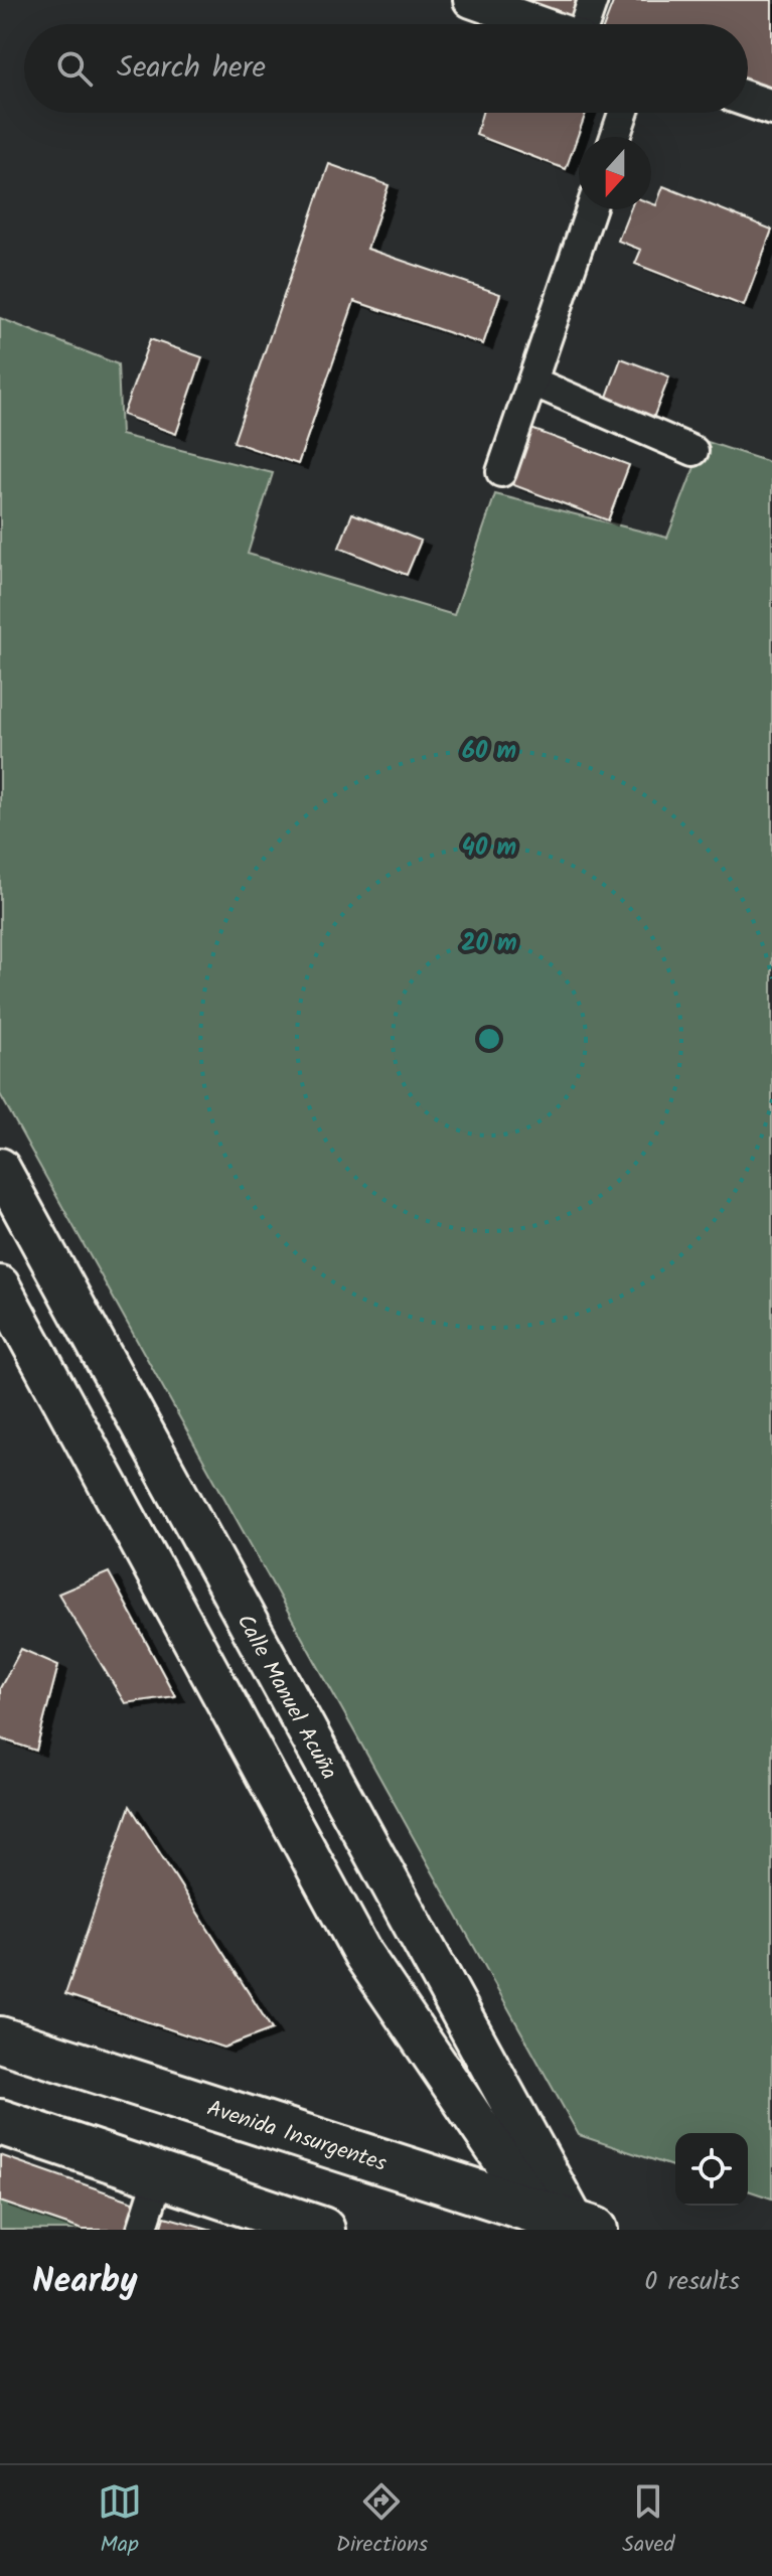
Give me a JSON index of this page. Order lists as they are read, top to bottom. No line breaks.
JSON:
{"streets":{"main road":["Calle Manuel Acuña","Avenida Insurgentes"]},"crossings":[["Calle Manuel Acuña","Avenida Insurgentes"]],"north":"bottom","page":{"search":"Search here","heading":["Nearby","0 results"],"nav":["Map","Directions","Saved"]},"rings":["60 m","40 m","20 m"]}
